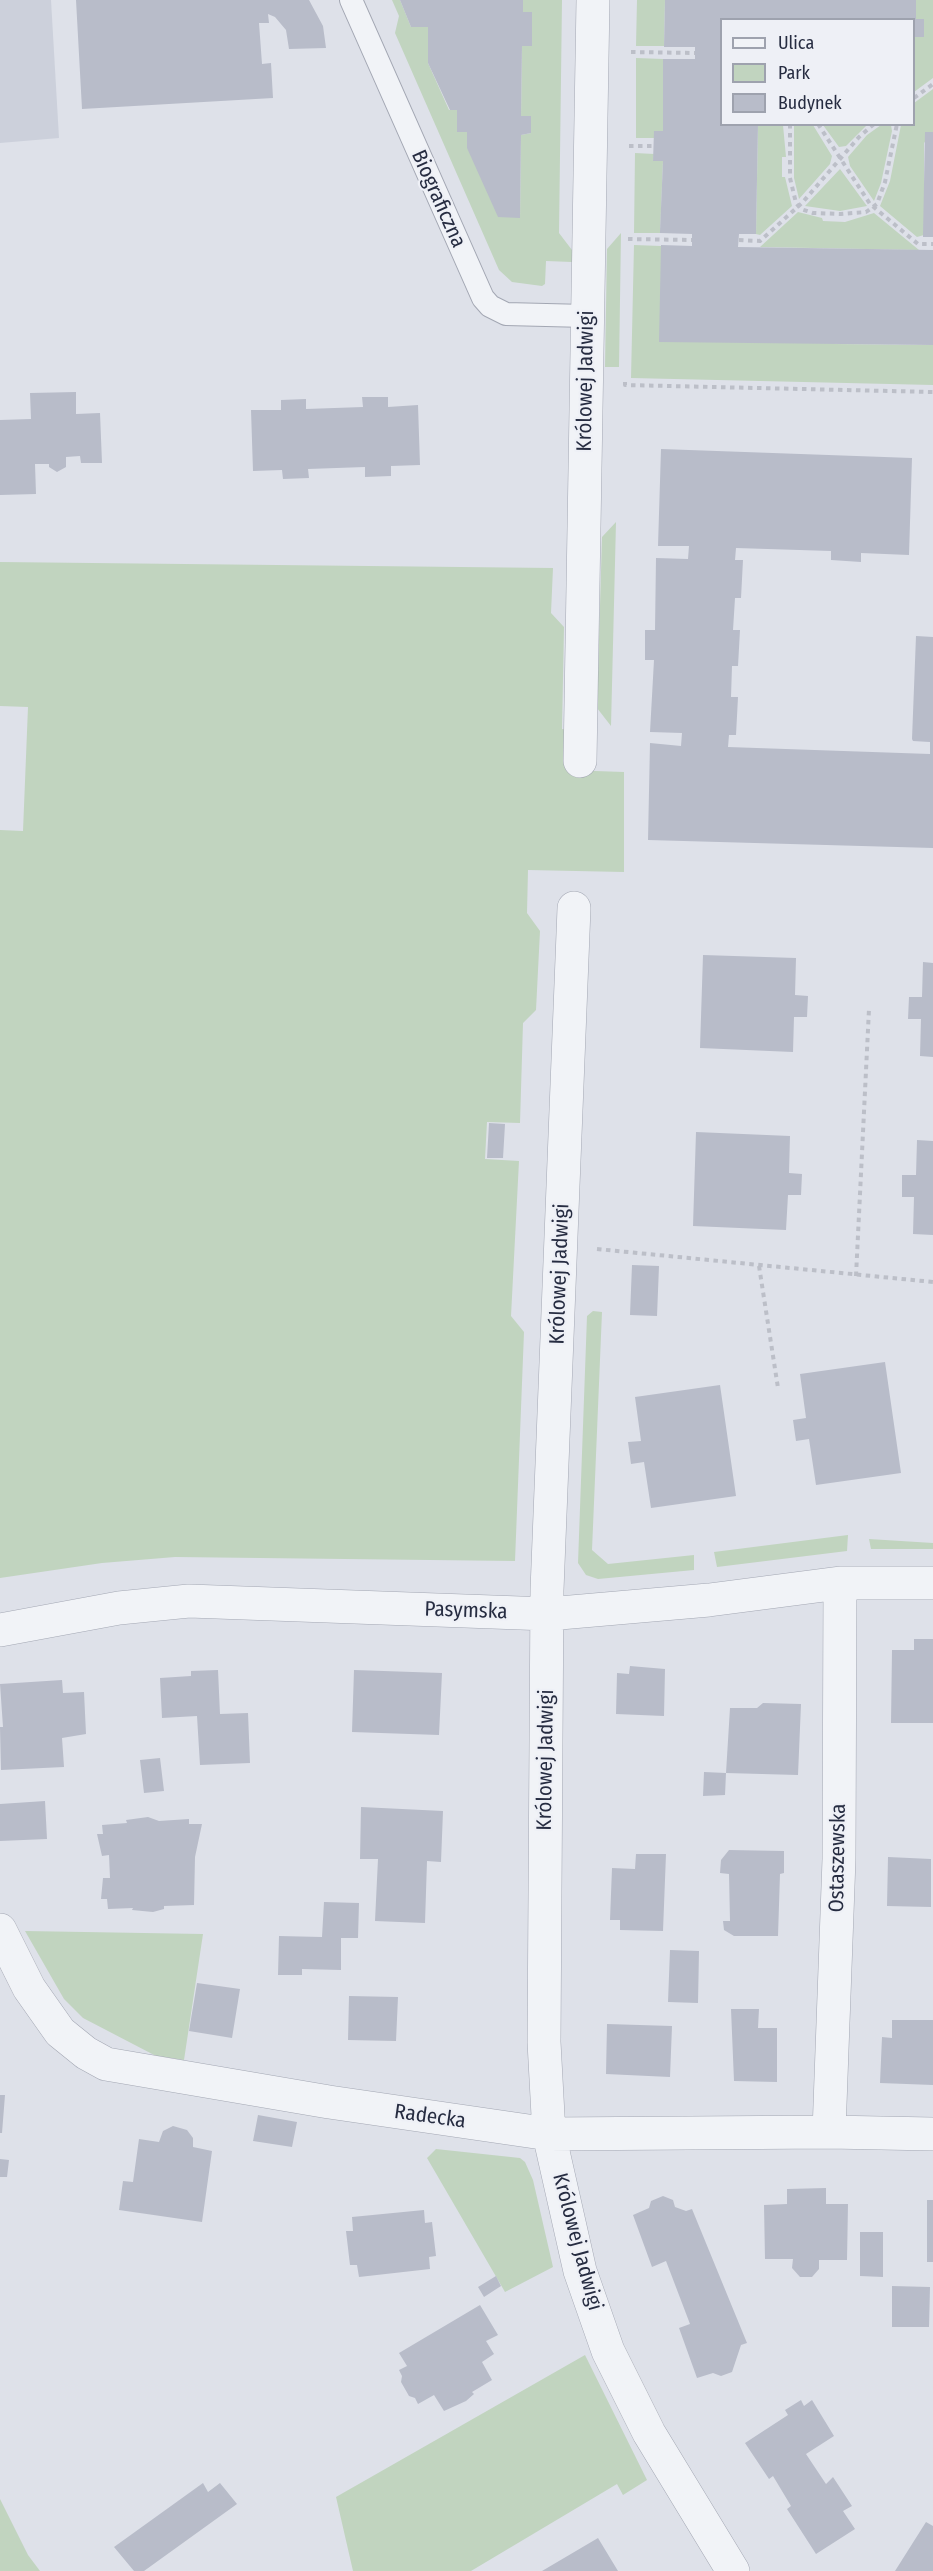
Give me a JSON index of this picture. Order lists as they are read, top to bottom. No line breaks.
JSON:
{"streets":{"street":["Królowej Jadwigi","Pasymska","Ostaszewska","Radecka"],"lane":["Biograficzna"]},"crossings":[["Biograficzna","Królowej Jadwigi"],["Królowej Jadwigi","Pasymska"],["Królowej Jadwigi","Radecka"],["Pasymska","Ostaszewska"],["Ostaszewska","Radecka"]],"legend":["Ulica","Park","Budynek"]}
